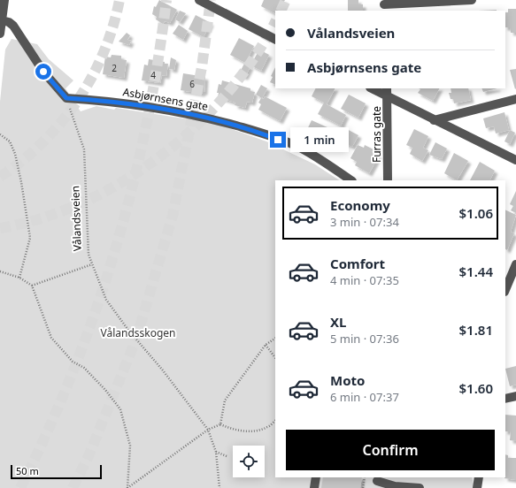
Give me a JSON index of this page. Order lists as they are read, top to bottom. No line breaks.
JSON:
{"streets":{"street":["Asbjørnsens gate","Furras gate"],"path":["Vålandsveien"]},"crossings":[["Asbjørnsens gate","Vålandsveien"]],"parks":["Vålandsskogen"],"house_numbers":["2","4","6"],"scale_bar":"50 m","page":{"banner":["Vålandsveien","Asbjørnsens gate"],"bubble":"1 min","list":[{"name":"Economy","note":"3 min · 07:34","value":"$1.06"},{"name":"Comfort","note":"4 min · 07:35","value":"$1.44"},{"name":"XL","note":"5 min · 07:36","value":"$1.81"},{"name":"Moto","note":"6 min · 07:37","value":"$1.60"}],"buttons":"Confirm","scale":"50 m"}}
